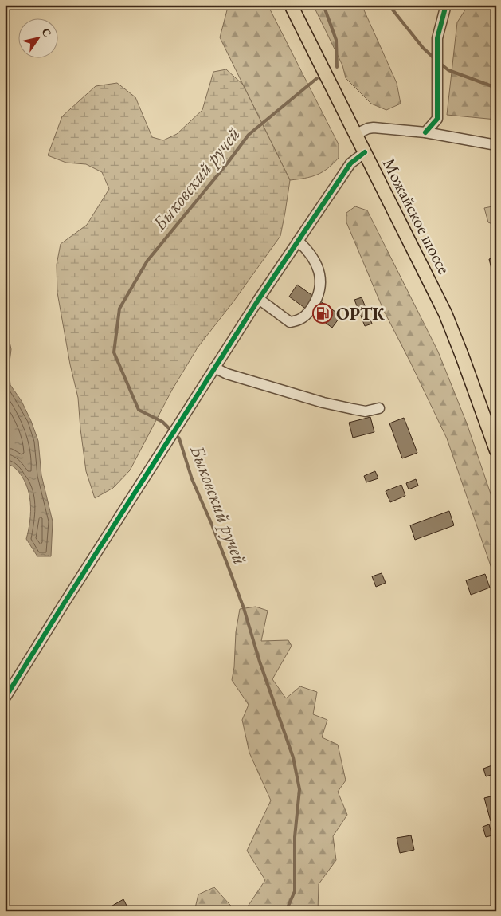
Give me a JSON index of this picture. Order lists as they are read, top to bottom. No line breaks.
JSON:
{"streets":{"main road":["Можайское шоссе"]},"water":["Быковский ручей"],"places":{"fuel station":["ОРТК"]},"north":"top right"}
